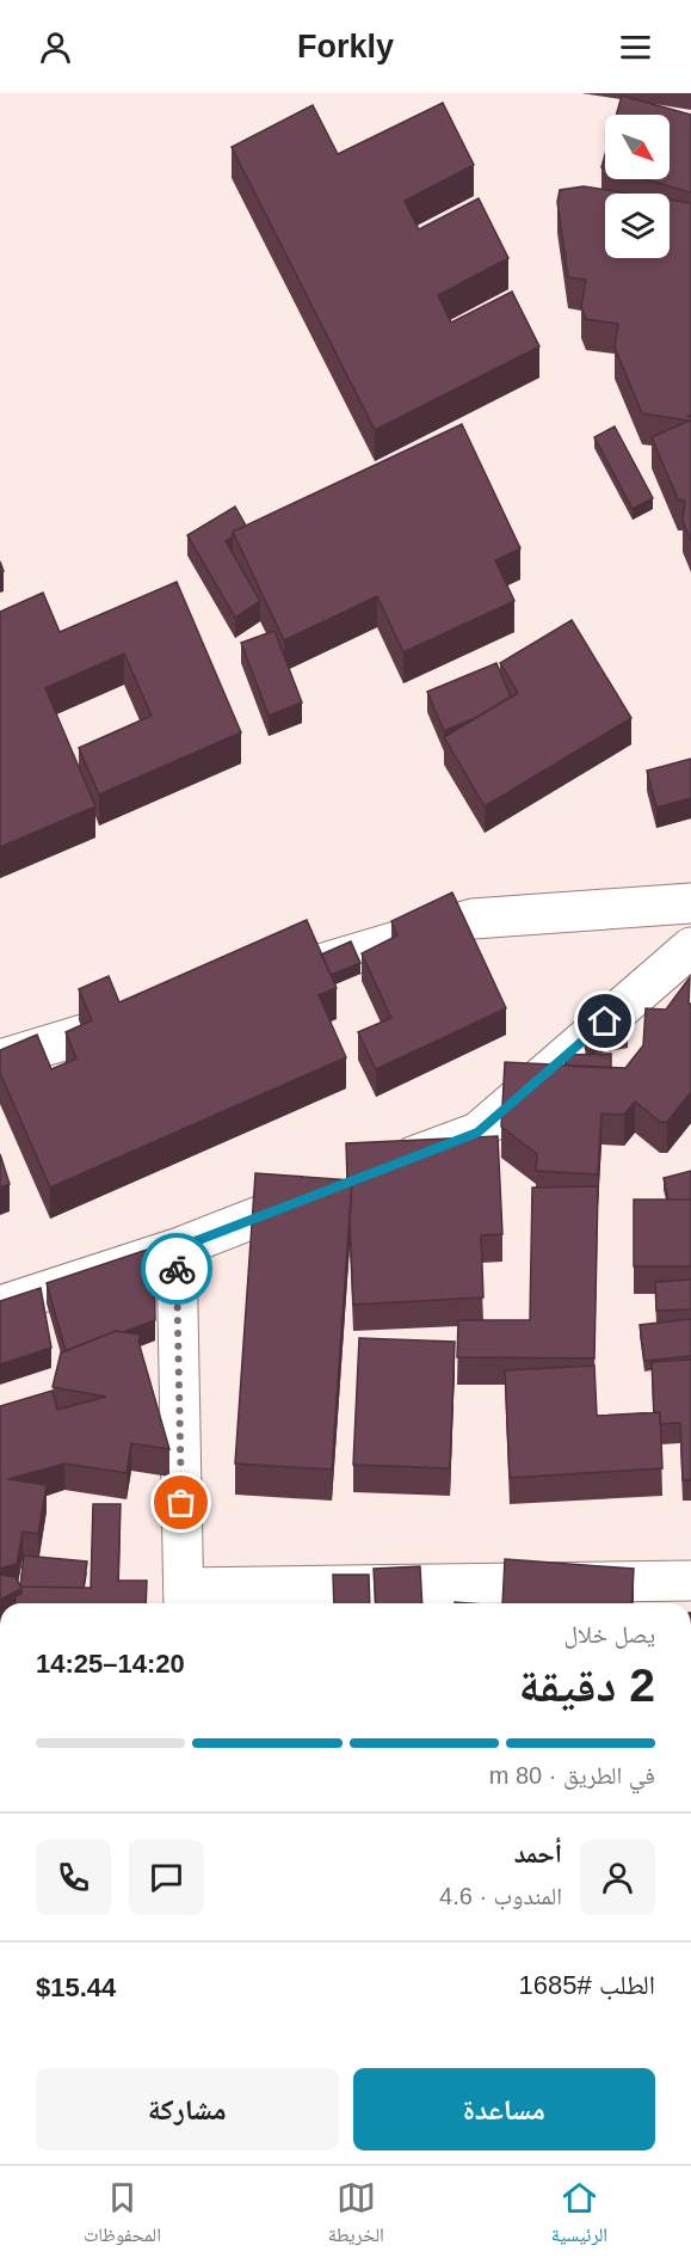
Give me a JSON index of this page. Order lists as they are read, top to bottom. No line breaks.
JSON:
{"north":"bottom right","page":{"header":"Forkly","heading":["2 دقيقة","يصل خلال","14:20–14:25"],"panel":["أحمد","المندوب · 4.6","الطلب #1685","$15.44"],"bar":"في الطريق · 80 m","buttons":["مساعدة","مشاركة"],"tabs":["الرئيسية","الخريطة","المحفوظات"]}}
